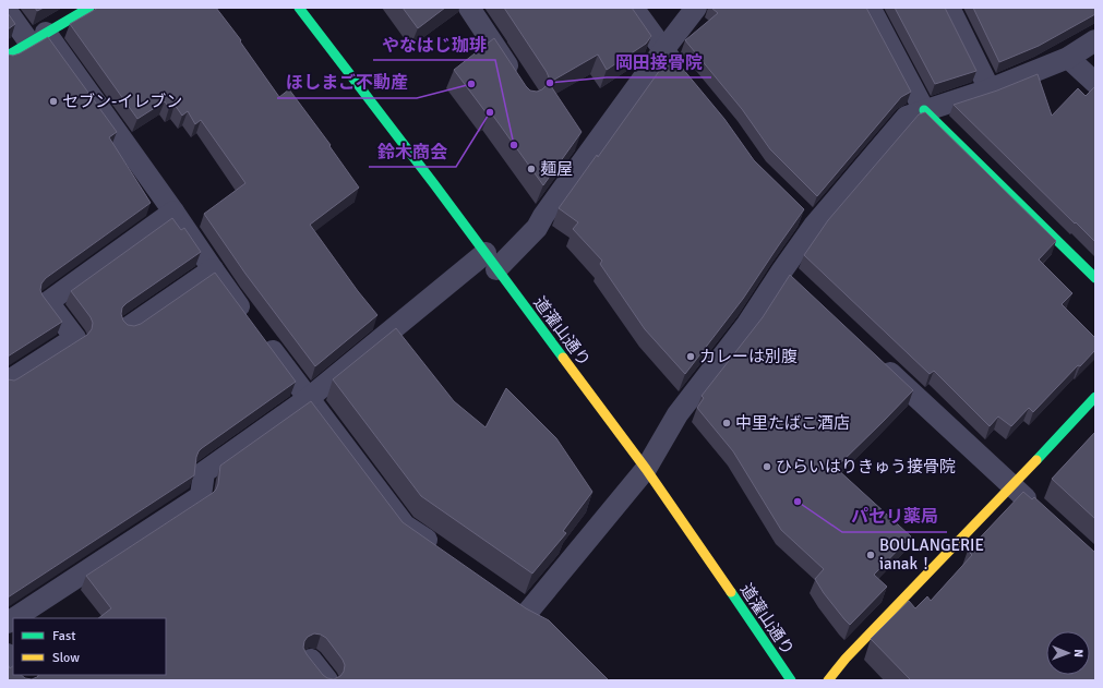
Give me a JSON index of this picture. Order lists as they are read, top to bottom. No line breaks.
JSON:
{"streets":{"main road":["道灌山通り"]},"places":["岡田接骨院","ほしまご不動産","セブン-イレブン","鈴木商会","やなはじ珈琲","麺屋","カレーは別腹","中里たばこ酒店","ひらいはりきゅう接骨院","パセリ薬局","BOULANGERIE ianak！"],"legend":["Fast","Slow"],"north":"right"}
